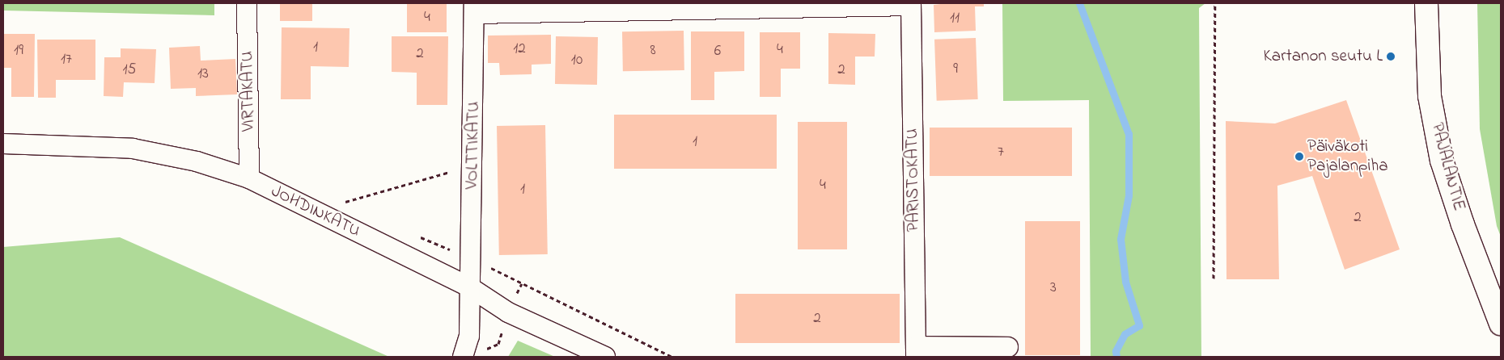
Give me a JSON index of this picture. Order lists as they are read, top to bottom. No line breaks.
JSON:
{"streets":{"street":["VIRTAKATU","VOLTTIKATU","PAJALANTIE","PARISTOKATU","JOHDINKATU"]},"crossings":[["VIRTAKATU","JOHDINKATU"],["VOLTTIKATU","JOHDINKATU"]],"places":["Kartanon seutu L","Päiväkoti Pajalanpiha"],"house_numbers":["4","11","1","12","4","19","8","6","2","17","10","9","15","2","13","1","7","4","1","2","3","2"]}
